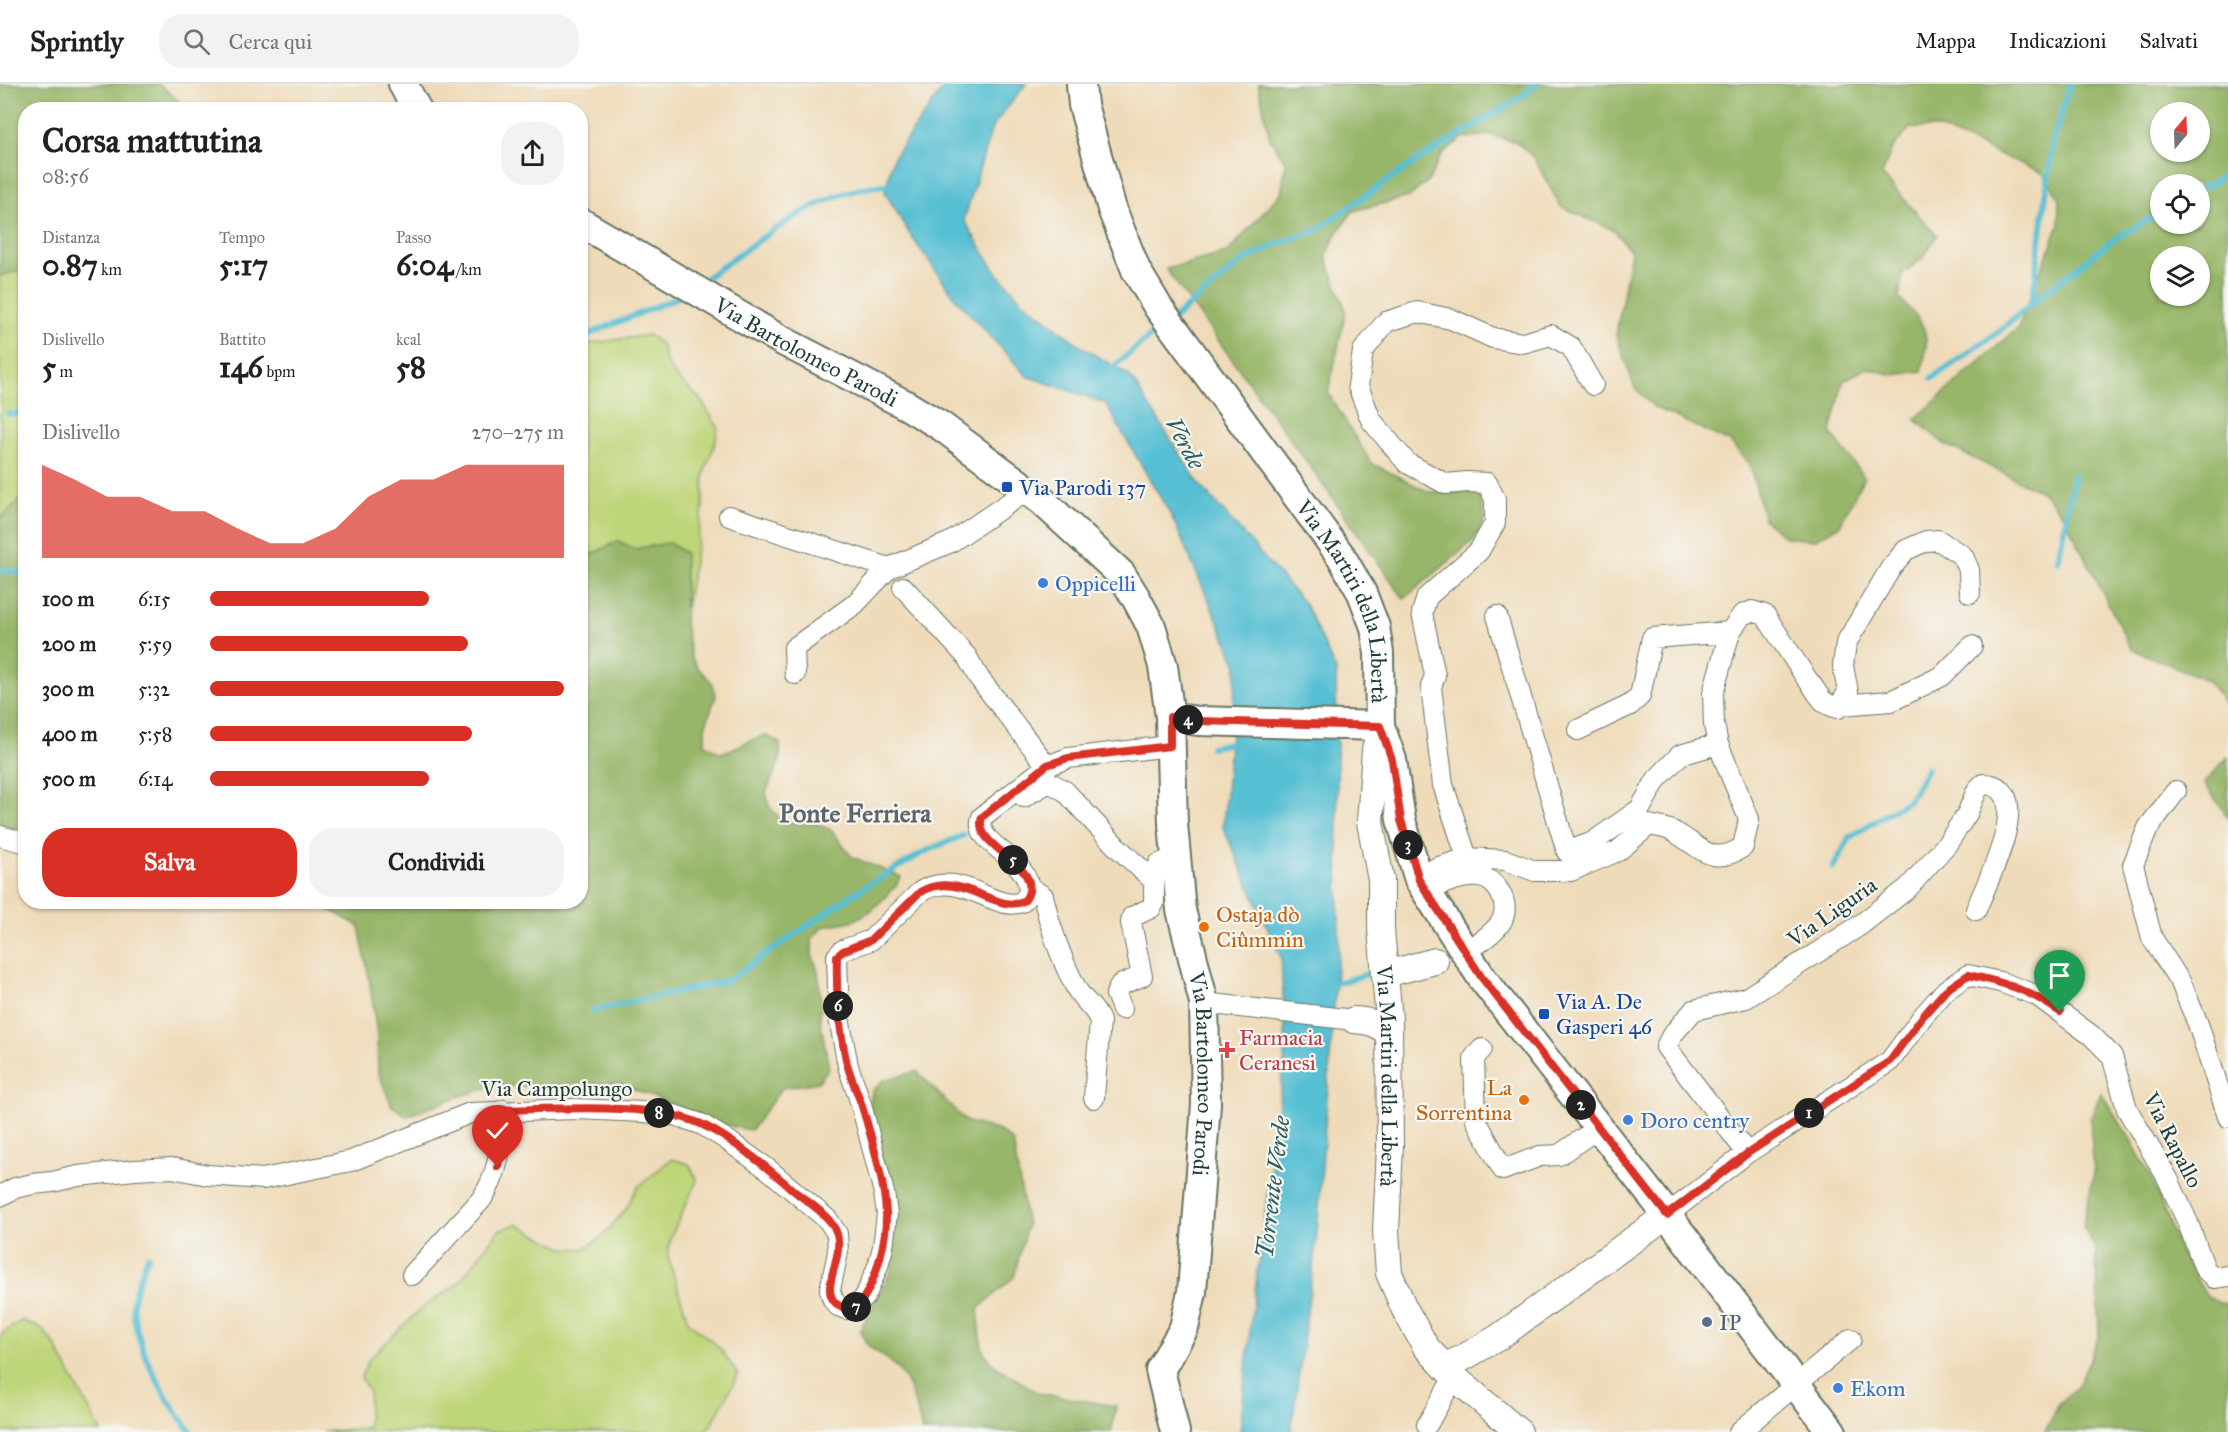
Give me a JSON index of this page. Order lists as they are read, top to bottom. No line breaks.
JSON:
{"streets":{"main road":["Via Bartolomeo Parodi","Via Martiri della Libertà"],"street":["Via Liguria","Via Campolungo","Via Rapallo"]},"crossings":[["Via Liguria","Via Rapallo"]],"districts":["Ponte Ferriera"],"water":["Verde","Torrente Verde"],"places":{"transit":["Via Parodi 137","Via A. De Gasperi 46"],"other":["Oppicelli","Ostaja dò Ciûmmin","La Sorrentina","Doro centry","IP","Ekom"],"health":["Farmacia Ceranesi"]},"north":"top","page":{"header":"Sprintly","search":"Cerca qui","nav":["Mappa","Indicazioni","Salvati"],"heading":["Corsa mattutina","08:56"],"stats":[["Distanza","0.87 km"],["Tempo","5:17"],["Passo","6:04 /km"],["Dislivello","5 m"],["Battito","146 bpm"],["kcal","58"]],"chart":["Dislivello","270–275 m"],"list":[{"name":"100 m","note":"6:15"},{"name":"200 m","note":"5:59"},{"name":"300 m","note":"5:32"},{"name":"400 m","note":"5:58"},{"name":"500 m","note":"6:14"}],"pins":["4","3","5","6","2","1","8","7"],"buttons":["Salva","Condividi"]}}
